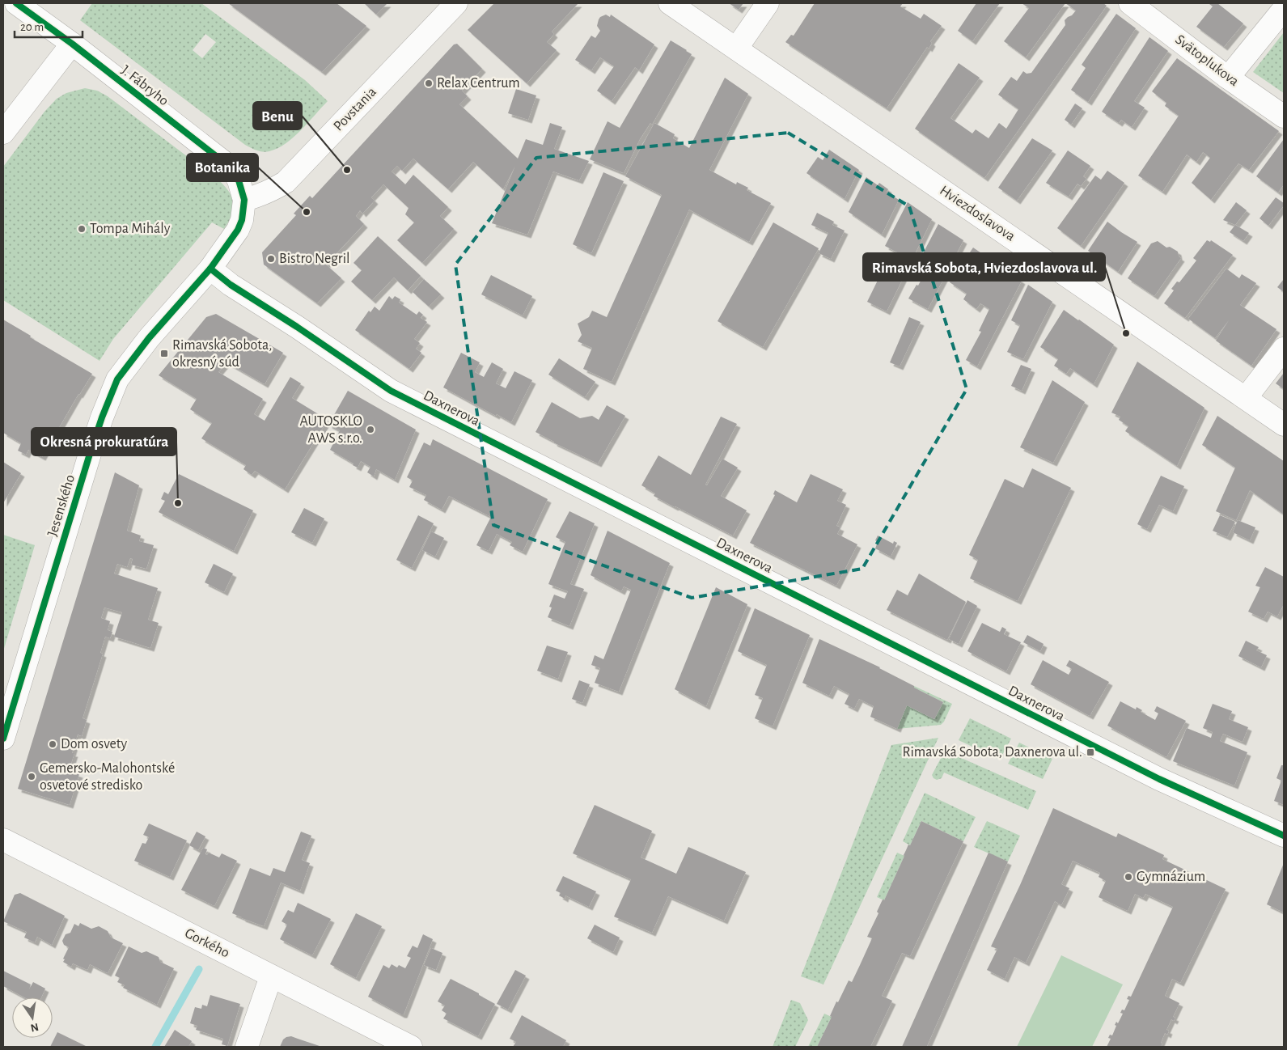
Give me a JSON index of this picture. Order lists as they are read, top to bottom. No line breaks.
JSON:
{"streets":{"street":["Svätoplukova","J. Fábryho","Povstania","Hviezdoslavova","Daxnerova","Jesenského","Gorkého"]},"crossings":[["J. Fábryho","Povstania"],["J. Fábryho","Jesenského"],["Povstania","Jesenského"],["Daxnerova","Jesenského"]],"places":{"other":["Relax Centrum","Benu","Botanika","Tompa Mihály","Bistro Negril","Rimavská Sobota, Hviezdoslavova ul.","AUTOSKLO AWS s.r.o.","Okresná prokuratúra","Dom osvety","Gemersko-Malohontské osvetové stredisko","Gymnázium"],"transit":["Rimavská Sobota, okresný súd","Rimavská Sobota, Daxnerova ul."]},"scale_bar":"20 m","north":"bottom"}
